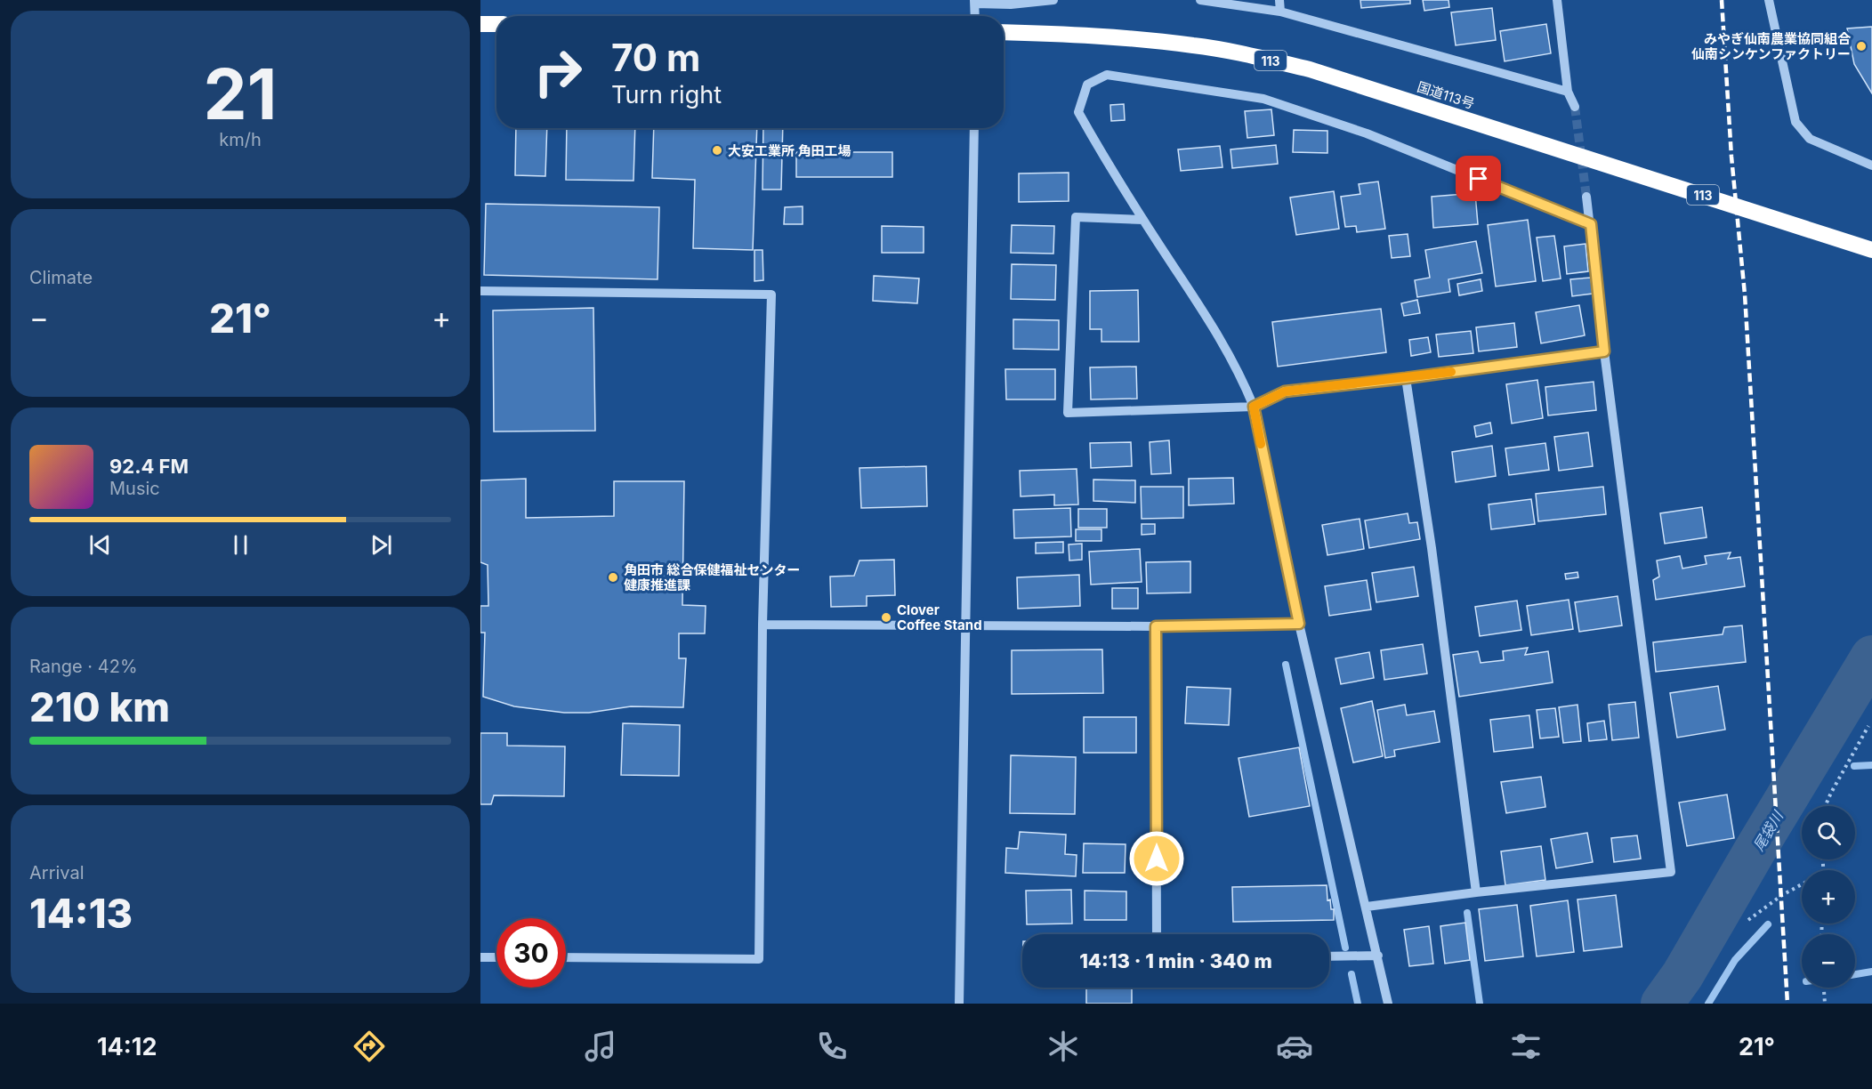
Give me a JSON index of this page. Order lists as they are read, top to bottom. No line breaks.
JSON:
{"streets":{"highway":["113","国道113号"]},"water":["尾袋川"],"places":["みやぎ仙南農業協同組合 仙南シンケンファクトリー","大安工業所 角田工場","角田市 総合保健福祉センター 健康推進課","Clover Coffee Stand"],"page":{"tile":[["21","km/h"],"Climate",["Range · 42%","210 km"],["Arrival","14:13"]],"turn":["70 m","Turn right"],"heat":["−","21°","+"],"song":["92.4 FM","Music"],"map_buttons":["+","−"],"limit":"30","trip":"14:13 · 1 min · 340 m","tabs":["14:12","21°"]}}
